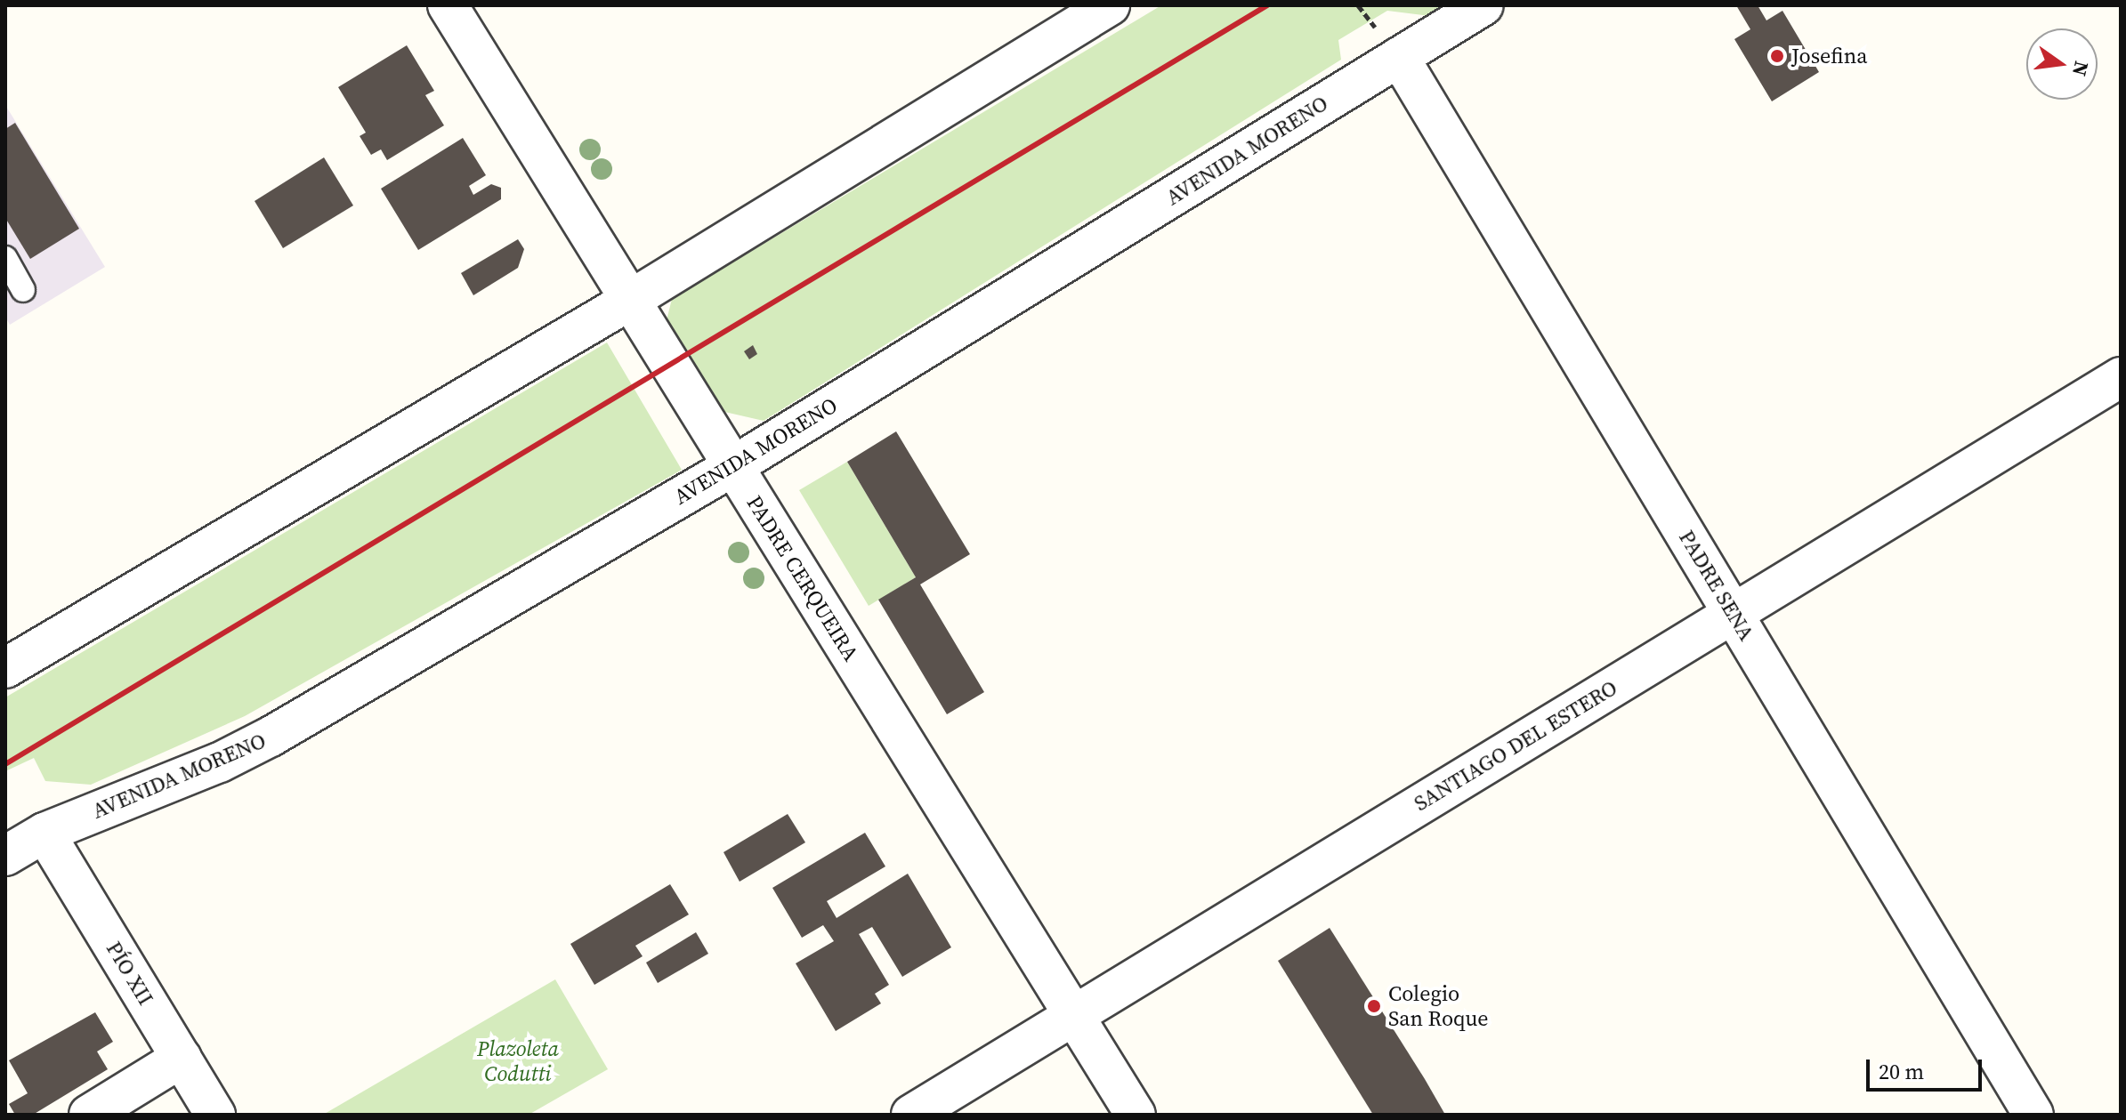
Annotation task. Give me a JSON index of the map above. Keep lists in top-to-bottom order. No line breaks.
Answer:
{"streets":{"street":["AVENIDA MORENO","PADRE CERQUEIRA","PADRE SENA","SANTIAGO DEL ESTERO","PÍO XII"]},"crossings":[["AVENIDA MORENO","PADRE CERQUEIRA"],["AVENIDA MORENO","PADRE SENA"],["AVENIDA MORENO","PÍO XII"],["PADRE CERQUEIRA","SANTIAGO DEL ESTERO"],["PADRE SENA","SANTIAGO DEL ESTERO"]],"parks":["Plazoleta Codutti"],"places":["Josefina","Colegio San Roque"],"scale_bar":"20 m","north":"right"}
